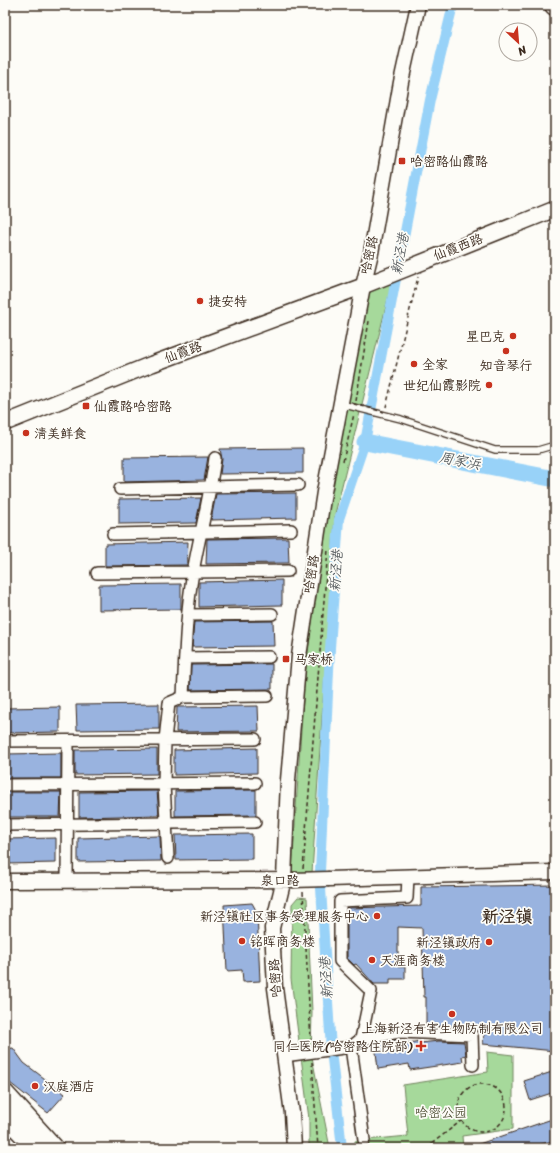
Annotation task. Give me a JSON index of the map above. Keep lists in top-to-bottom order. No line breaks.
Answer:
{"streets":{"main road":["仙霞西路","仙霞路"],"street":["哈密路","泉口路"]},"crossings":[["仙霞西路","哈密路"],["仙霞西路","仙霞路"],["哈密路","仙霞路"],["哈密路","泉口路"]],"districts":["新泾镇"],"water":["新泾港","周家浜"],"parks":["哈密公园"],"places":{"transit":["哈密路仙霞路","仙霞路哈密路","马家桥"],"other":["捷安特","星巴克","知音琴行","全家","世纪仙霞影院","清美鲜食","新泾镇社区事务受理服务中心","铭晖商务楼","新泾镇政府","天涯商务楼","上海新泾有害生物防制有限公司","汉庭酒店"],"health":["同仁医院(哈密路住院部)"]},"north":"bottom right"}
